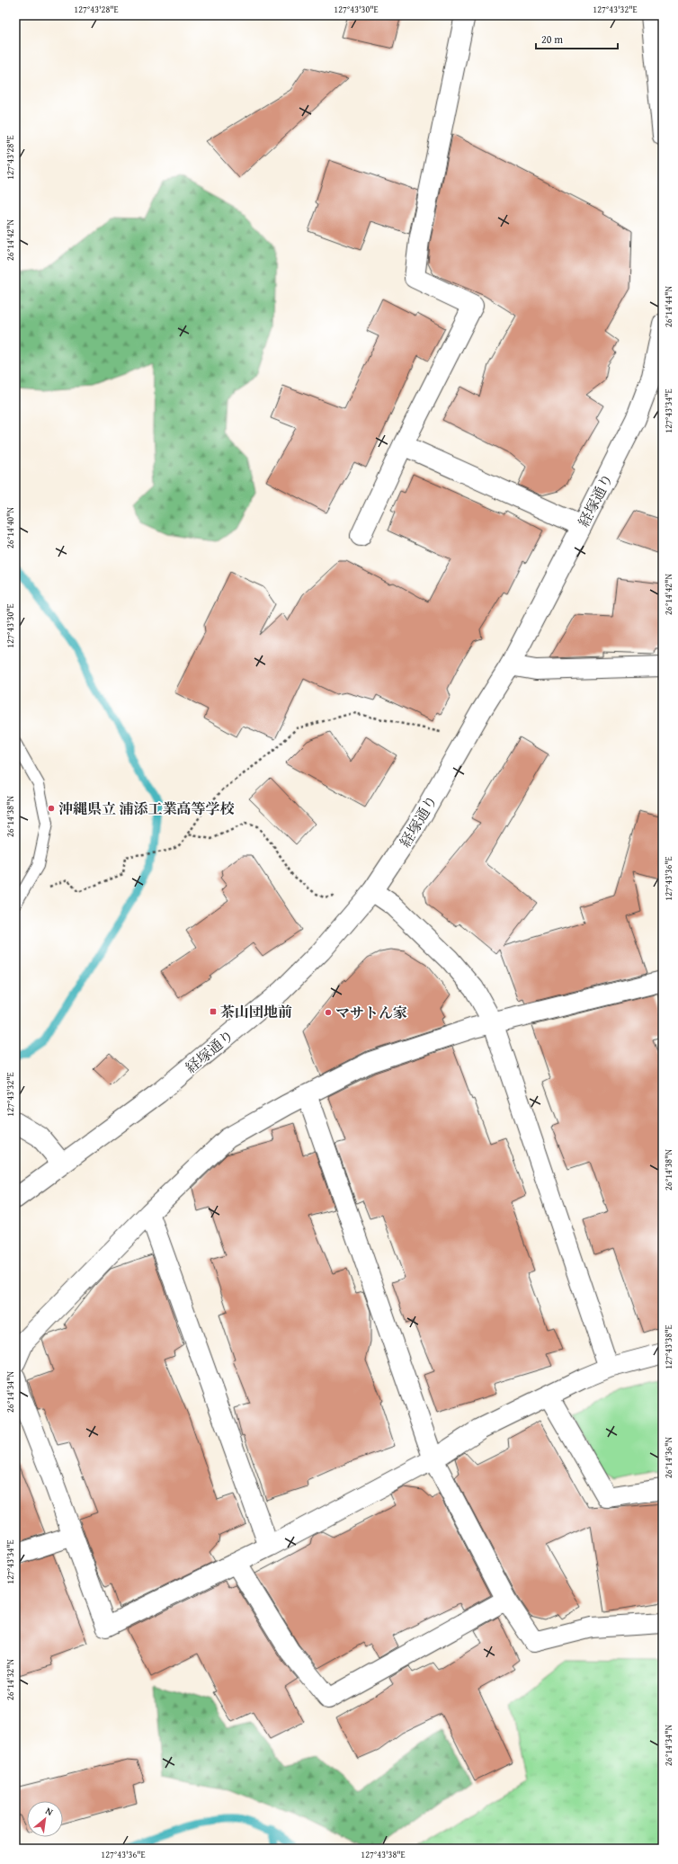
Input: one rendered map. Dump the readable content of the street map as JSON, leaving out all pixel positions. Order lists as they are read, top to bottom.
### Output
{
  "streets": {
    "street": ["経塚通り"]
  },
  "places": {
    "other": ["沖縄県立 浦添工業高等学校", "マサトん家"],
    "transit": ["茶山団地前"]
  },
  "scale_bar": "20 m",
  "north": "top right",
  "coordinates": [
    "127°43'28\"E",
    "127°43'30\"E",
    "127°43'32\"E",
    "26°14'42\"N",
    "26°14'44\"N",
    "127°43'34\"E",
    "26°14'40\"N",
    "26°14'38\"N",
    "127°43'36\"E",
    "127°43'38\"E",
    "26°14'34\"N",
    "26°14'36\"N",
    "26°14'32\"N"
  ]
}
